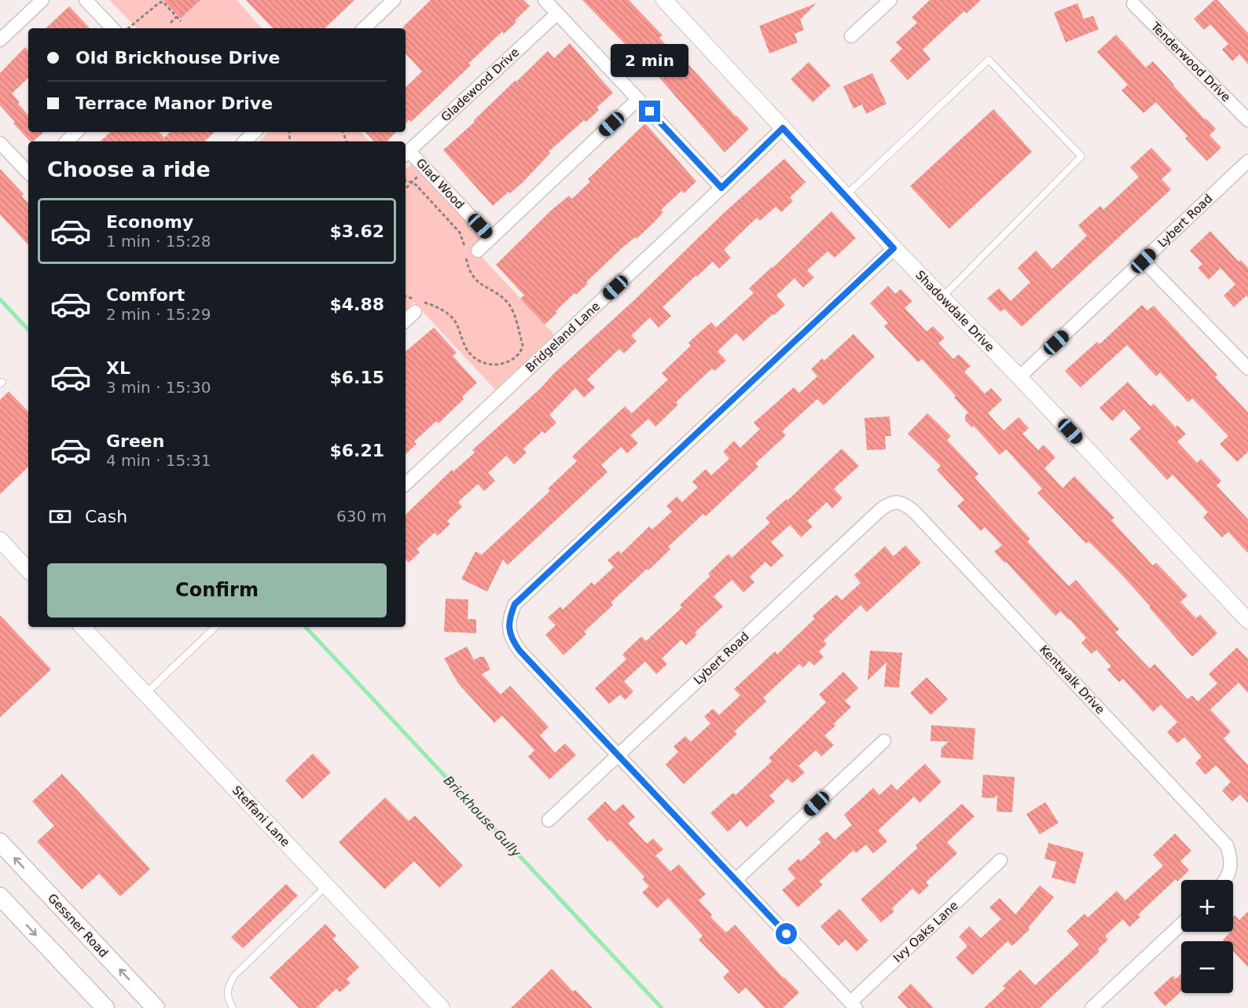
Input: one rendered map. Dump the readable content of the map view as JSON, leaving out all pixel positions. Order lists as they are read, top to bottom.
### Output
{
  "streets": {
    "main road": ["Gessner Road"],
    "street": [
      "Tenderwood Drive",
      "Gladewood Drive",
      "Glad Wood",
      "Lybert Road",
      "Shadowdale Drive",
      "Bridgeland Lane",
      "Kentwalk Drive",
      "Steffani Lane",
      "Ivy Oaks Lane"
    ]
  },
  "crossings": [
    ["Gladewood Drive", "Glad Wood"],
    ["Lybert Road", "Shadowdale Drive"],
    ["Lybert Road", "Kentwalk Drive"],
    ["Shadowdale Drive", "Bridgeland Lane"]
  ],
  "water": ["Brickhouse Gully"],
  "page": {
    "banner": ["Old Brickhouse Drive", "Terrace Manor Drive"],
    "bubble": "2 min",
    "heading": "Choose a ride",
    "list": [
      {
        "name": "Economy",
        "note": "1 min · 15:28",
        "value": "$3.62"
      },
      {
        "name": "Comfort",
        "note": "2 min · 15:29",
        "value": "$4.88"
      },
      {
        "name": "XL",
        "note": "3 min · 15:30",
        "value": "$6.15"
      },
      {
        "name": "Green",
        "note": "4 min · 15:31",
        "value": "$6.21"
      }
    ],
    "pay": ["Cash", "630 m"],
    "buttons": "Confirm",
    "map_buttons": ["+", "−"]
  }
}
